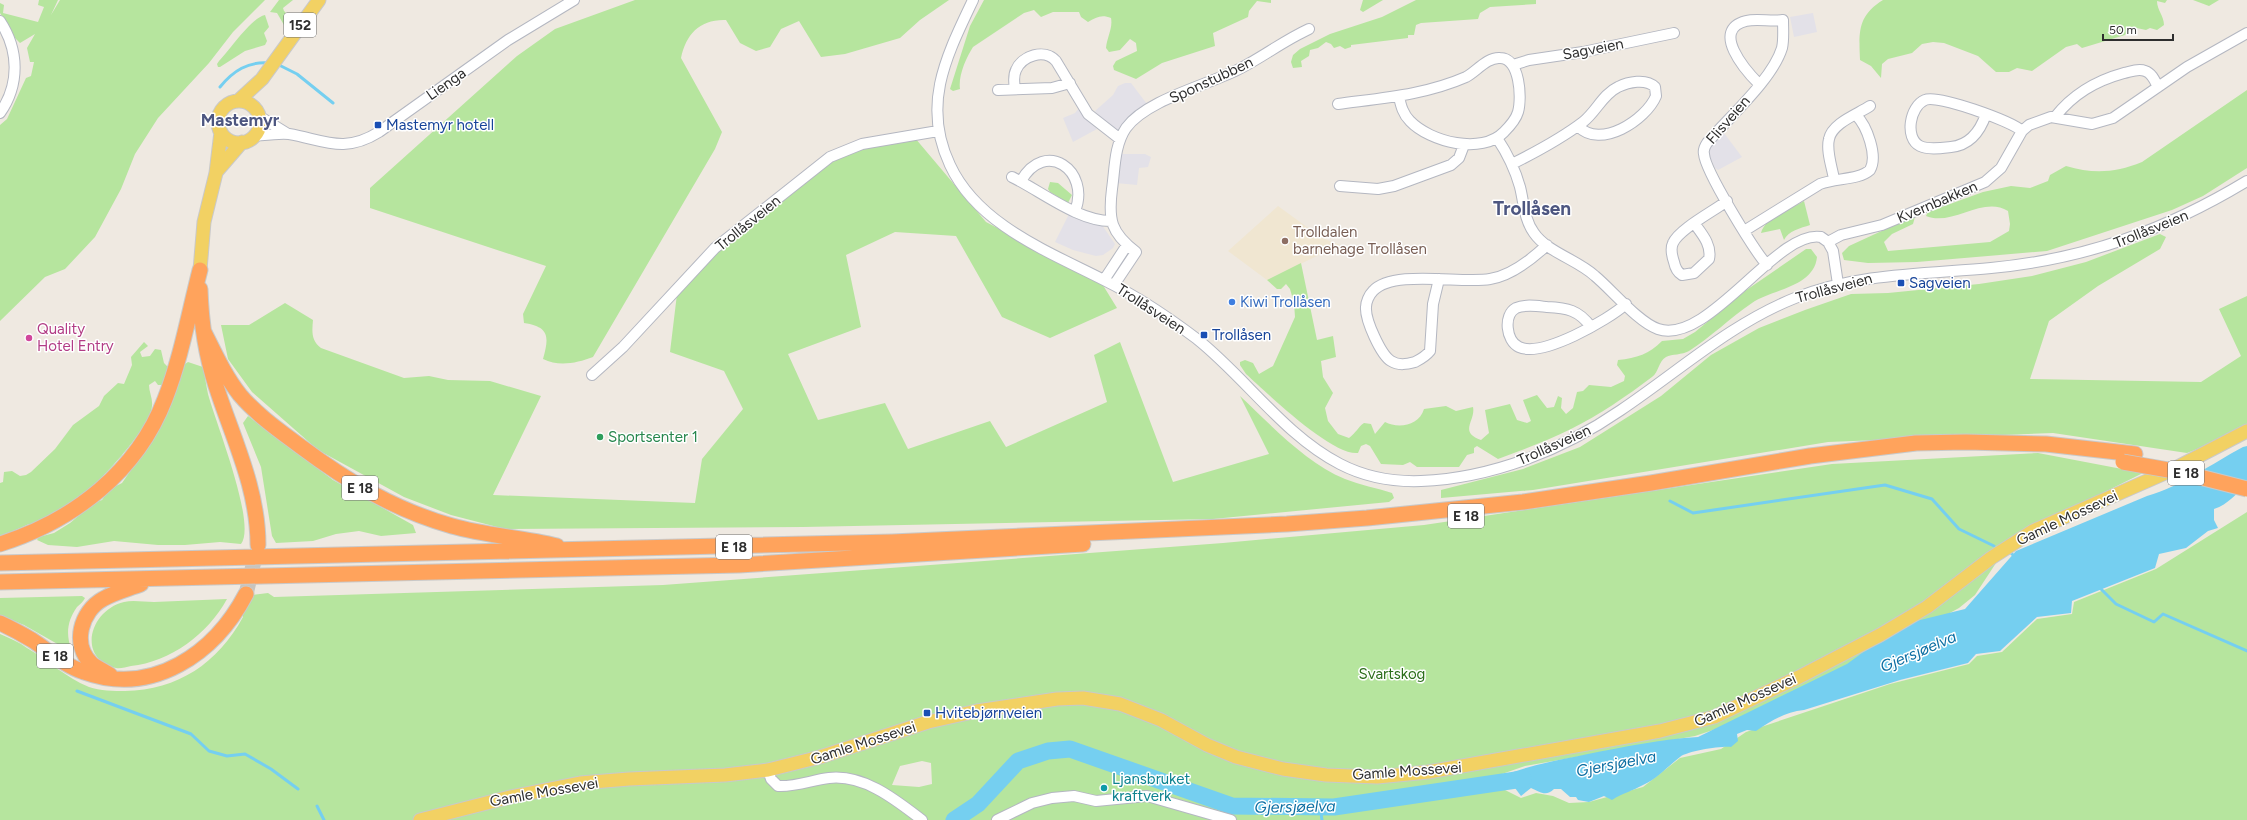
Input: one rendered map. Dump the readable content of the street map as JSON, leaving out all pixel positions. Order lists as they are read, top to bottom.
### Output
{
  "streets": {
    "highway": ["E 18"],
    "main road": ["152", "Gamle Mossevei"],
    "street": [
      "Sagveien",
      "Sponstubben",
      "Lienga",
      "Flisveien",
      "Kvernbakken",
      "Trollåsveien"
    ]
  },
  "crossings": [
    ["152", "Lienga"],
    ["152", "E 18"],
    ["Sponstubben", "Trollåsveien"]
  ],
  "districts": ["Mastemyr", "Trollåsen"],
  "water": ["Gjersjøelva"],
  "parks": ["Svartskog"],
  "places": {
    "transit": [
      "Mastemyr hotell",
      "Sagveien",
      "Trollåsen",
      "Hvitebjørnveien"
    ],
    "other": [
      "Trolldalen barnehage Trollåsen",
      "Kiwi Trollåsen",
      "Quality Hotel Entry",
      "Sportsenter 1",
      "Ljansbruket kraftverk"
    ]
  },
  "scale_bar": "50 m"
}
